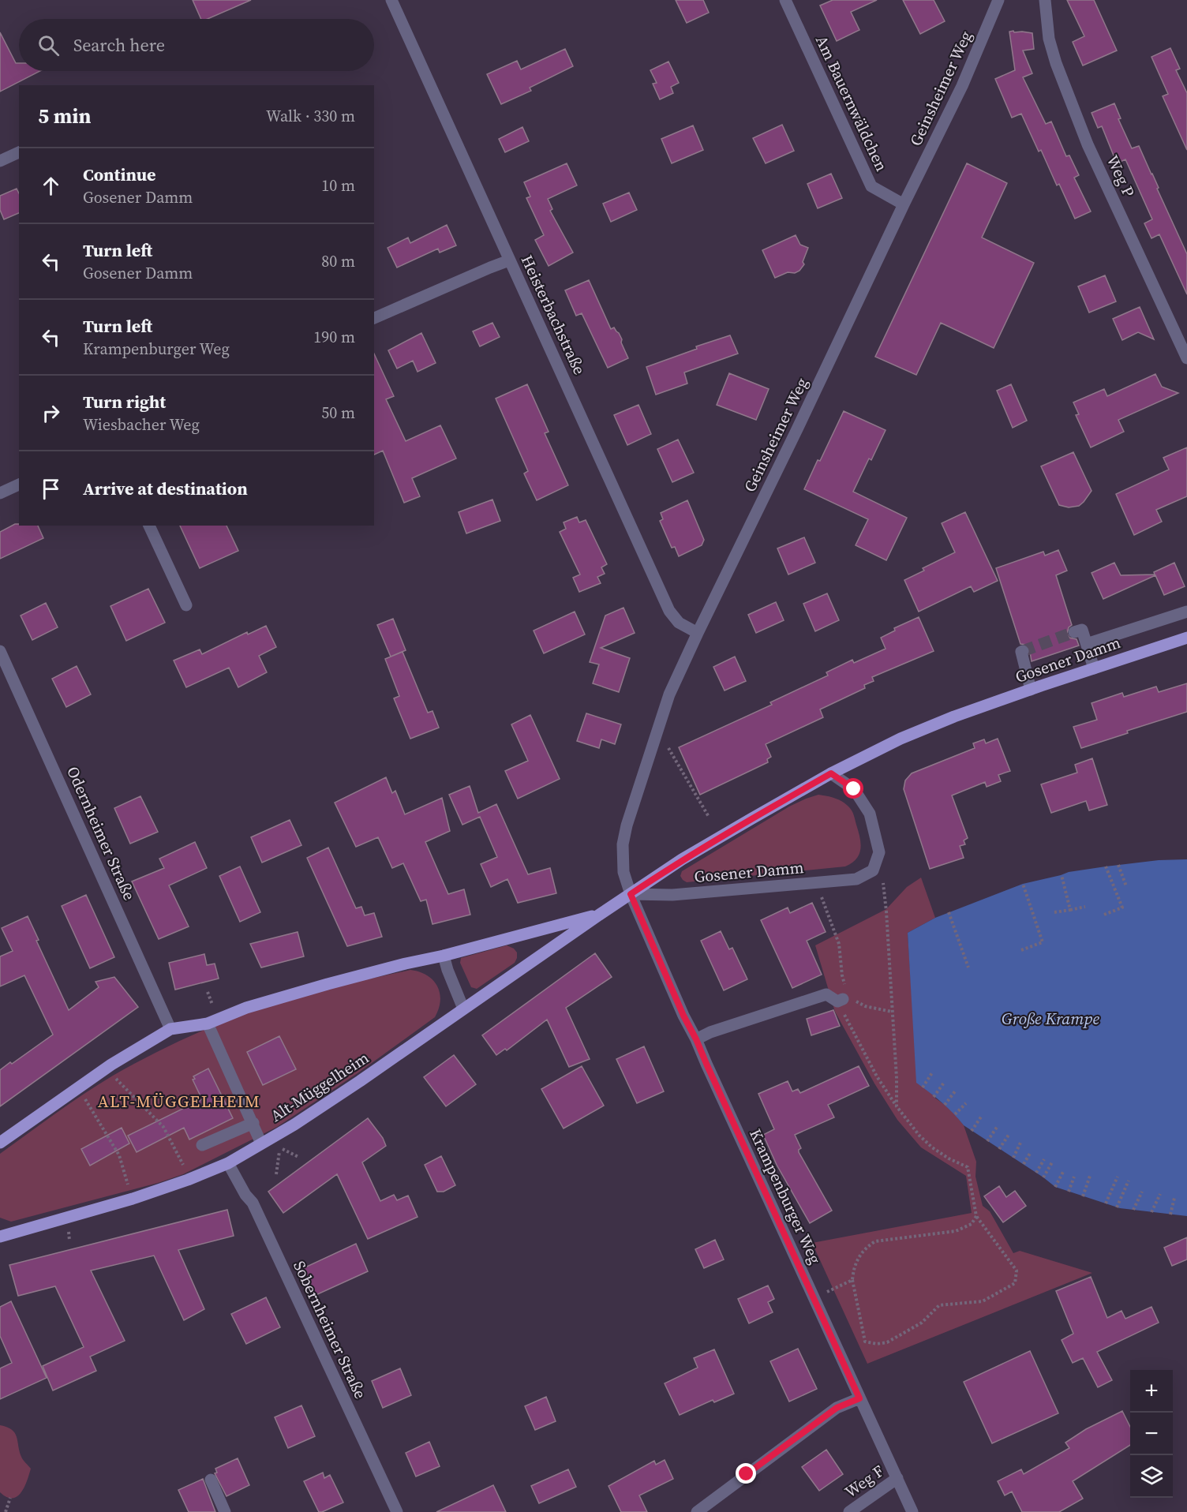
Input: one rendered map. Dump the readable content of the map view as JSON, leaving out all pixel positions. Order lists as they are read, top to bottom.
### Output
{
  "streets": {
    "main road": ["Gosener Damm", "Alt-Müggelheim"],
    "street": [
      "Geinsheimer Weg",
      "Am Bauernwäldchen",
      "Weg P",
      "Heisterbachstraße",
      "Odernheimer Straße",
      "Krampenburger Weg",
      "Sobernheimer Straße",
      "Weg F"
    ]
  },
  "crossings": [
    ["Geinsheimer Weg", "Am Bauernwäldchen"],
    ["Geinsheimer Weg", "Heisterbachstraße"],
    ["Geinsheimer Weg", "Gosener Damm"],
    ["Geinsheimer Weg", "Alt-Müggelheim"],
    ["Geinsheimer Weg", "Krampenburger Weg"],
    ["Gosener Damm", "Alt-Müggelheim"],
    ["Gosener Damm", "Krampenburger Weg"],
    ["Odernheimer Straße", "Alt-Müggelheim"],
    ["Alt-Müggelheim", "Krampenburger Weg"],
    ["Alt-Müggelheim", "Sobernheimer Straße"],
    ["Krampenburger Weg", "Weg F"]
  ],
  "districts": ["ALT-MÜGGELHEIM"],
  "water": ["Große Krampe"],
  "page": {
    "search": "Search here",
    "heading": ["5 min", "Walk · 330 m"],
    "list": [
      ["Continue", "Gosener Damm", "10 m"],
      ["Turn left", "Gosener Damm", "80 m"],
      ["Turn left", "Krampenburger Weg", "190 m"],
      ["Turn right", "Wiesbacher Weg", "50 m"],
      "Arrive at destination"
    ],
    "map_buttons": ["+", "−"]
  }
}
